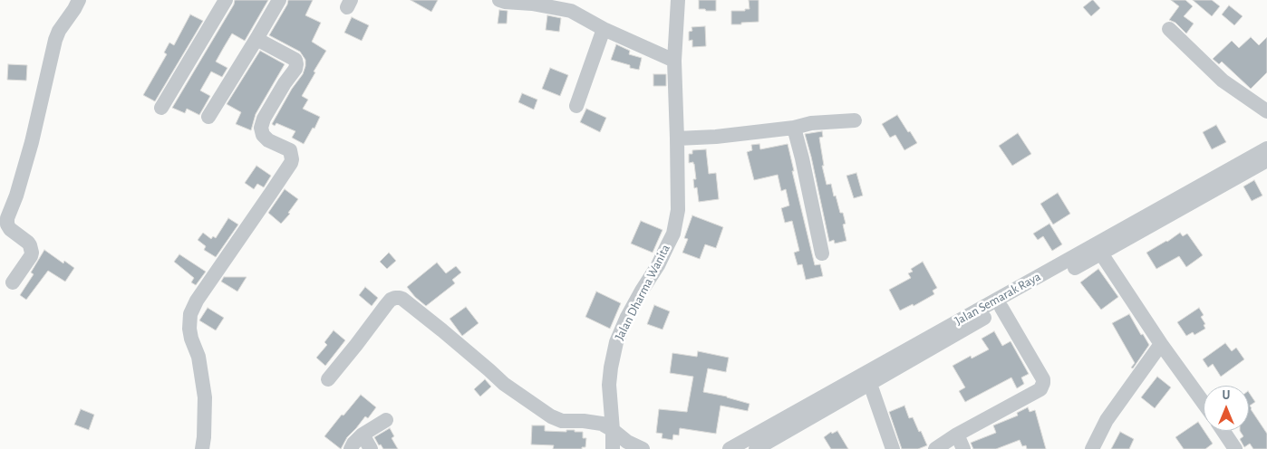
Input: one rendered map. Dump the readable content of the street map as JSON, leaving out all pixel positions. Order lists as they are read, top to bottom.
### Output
{
  "streets": {
    "street": ["Jalan Dharma Wanita", "Jalan Semarak Raya"]
  },
  "north": "top"
}
